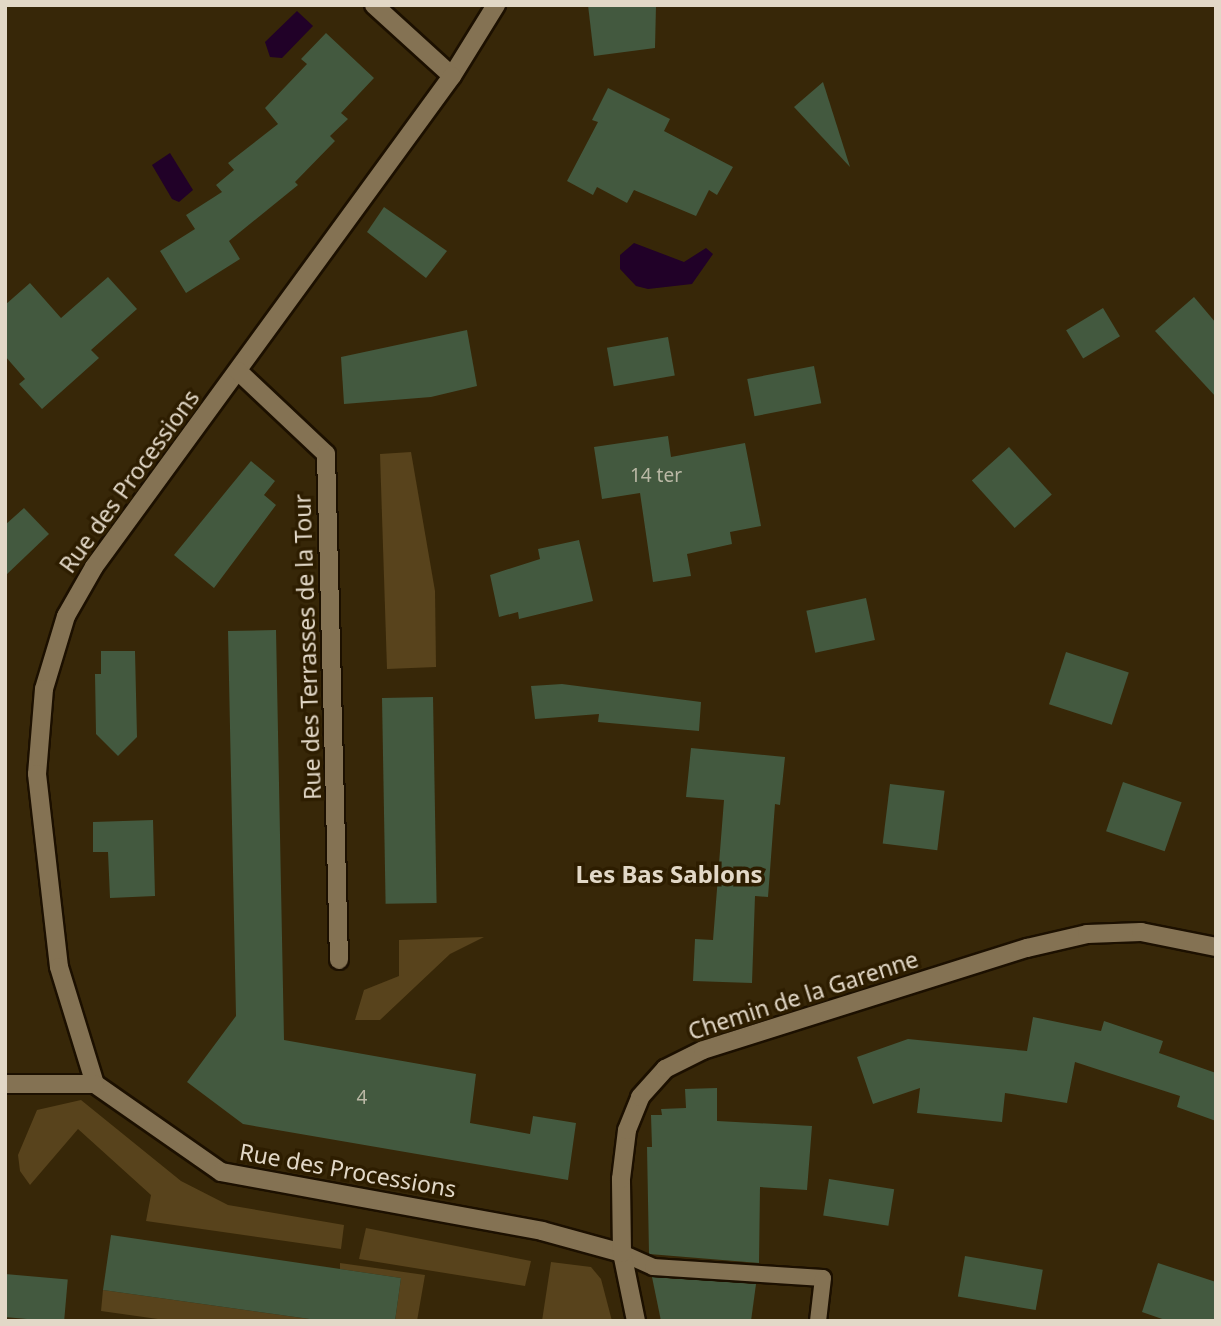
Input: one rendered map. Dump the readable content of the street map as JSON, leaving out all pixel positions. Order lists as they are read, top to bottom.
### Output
{
  "streets": {
    "street": ["Rue des Processions", "Rue des Terrasses de la Tour", "Chemin de la Garenne"]
  },
  "crossings": [
    ["Rue des Processions", "Rue des Terrasses de la Tour"],
    ["Rue des Processions", "Chemin de la Garenne"]
  ],
  "districts": ["Les Bas Sablons"],
  "house_numbers": ["14 ter", "4"]
}
